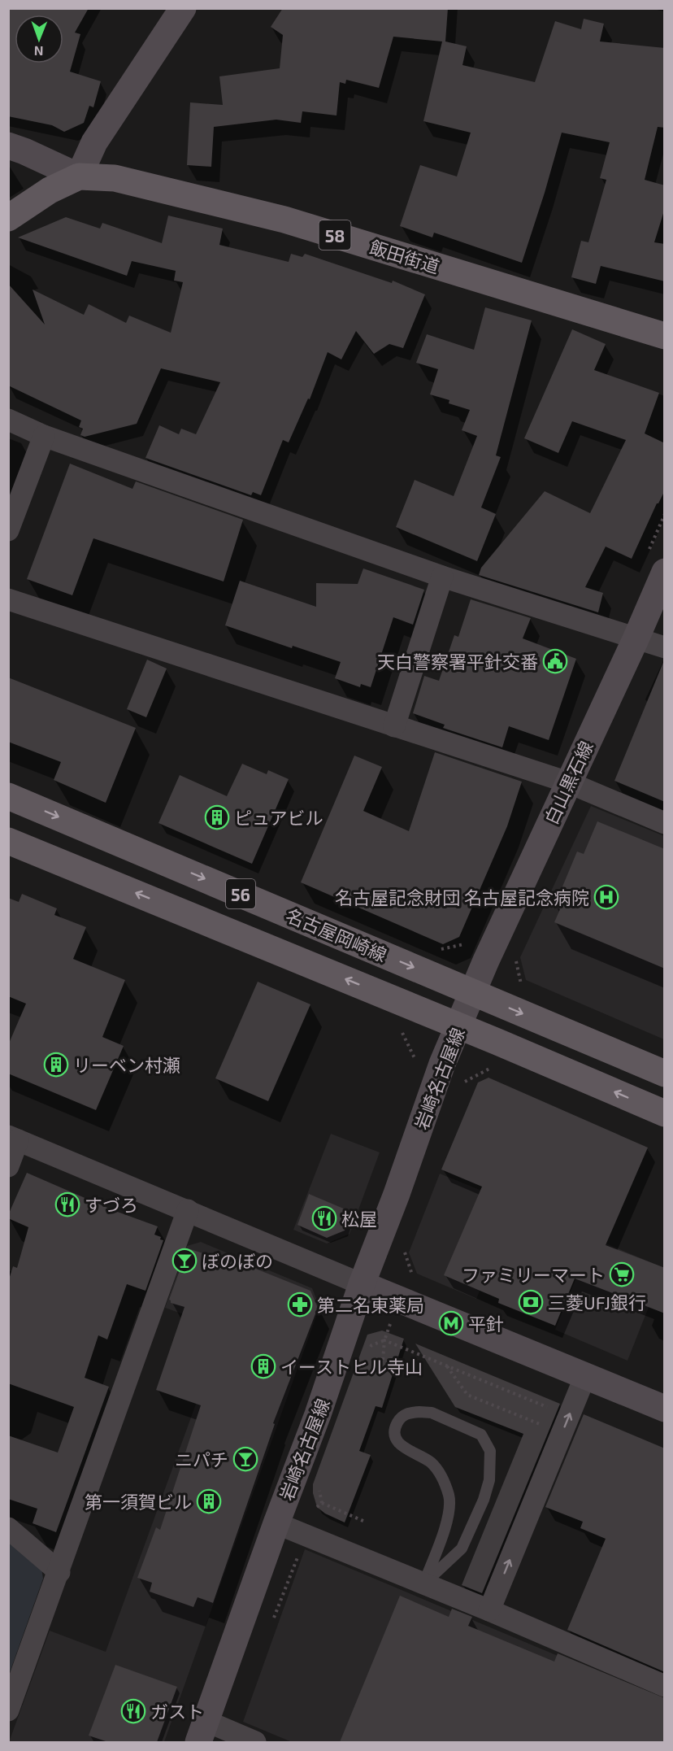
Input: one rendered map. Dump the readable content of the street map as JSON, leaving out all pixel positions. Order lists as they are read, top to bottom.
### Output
{
  "streets": {
    "main road": [
      "58",
      "飯田街道",
      "56",
      "名古屋岡崎線"
    ],
    "street": ["白山黒石線", "岩崎名古屋線"]
  },
  "crossings": [
    ["白山黒石線", "名古屋岡崎線"],
    ["白山黒石線", "岩崎名古屋線"],
    ["名古屋岡崎線", "岩崎名古屋線"]
  ],
  "places": {
    "public building": ["天白警察署平針交番"],
    "building": [
      "ピュアビル",
      "リーベン村瀬",
      "イーストヒル寺山",
      "第一須賀ビル"
    ],
    "hospital": ["名古屋記念財団 名古屋記念病院"],
    "restaurant": ["すづろ", "松屋", "ガスト"],
    "bar": ["ぼのぼの", "ニパチ"],
    "supermarket": ["ファミリーマート"],
    "bank": ["三菱UFJ銀行"],
    "pharmacy": ["第二名東薬局"],
    "metro station": ["平針"]
  },
  "north": "bottom"
}
